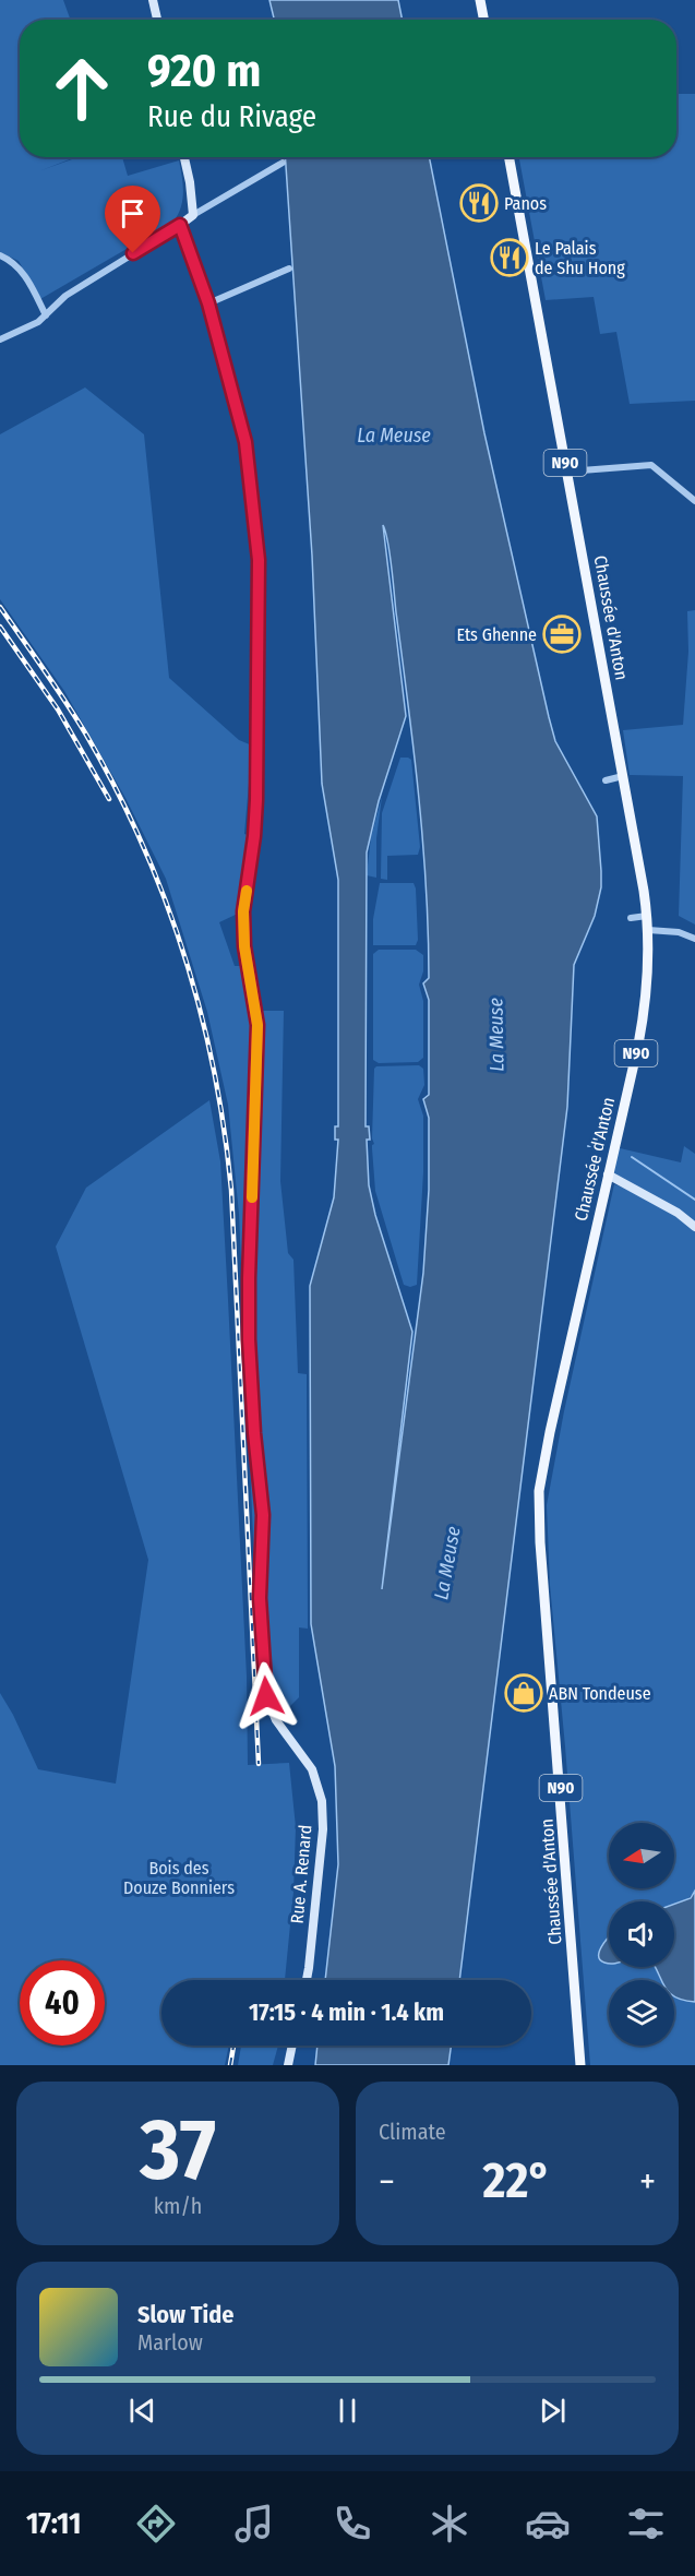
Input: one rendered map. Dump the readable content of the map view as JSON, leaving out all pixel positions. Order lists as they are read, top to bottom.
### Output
{
  "streets": {
    "main road": ["N90", "Chaussée d'Anton"],
    "street": ["Rue A. Renard"]
  },
  "water": ["La Meuse"],
  "parks": ["Bois des Douze Bonniers"],
  "places": {
    "restaurant": ["Panos", "Le Palais de Shu Hong"],
    "office": ["Ets Ghenne"],
    "shop": ["ABN Tondeuse"]
  },
  "north": "left",
  "page": {
    "turn": ["920 m", "Rue du Rivage"],
    "limit": "40",
    "trip": "17:15 · 4 min · 1.4 km",
    "tile": [
      ["37", "km/h"],
      "Climate"
    ],
    "heat": ["−", "22°", "+"],
    "song": ["Slow Tide", "Marlow"],
    "tabs": "17:11"
  }
}
